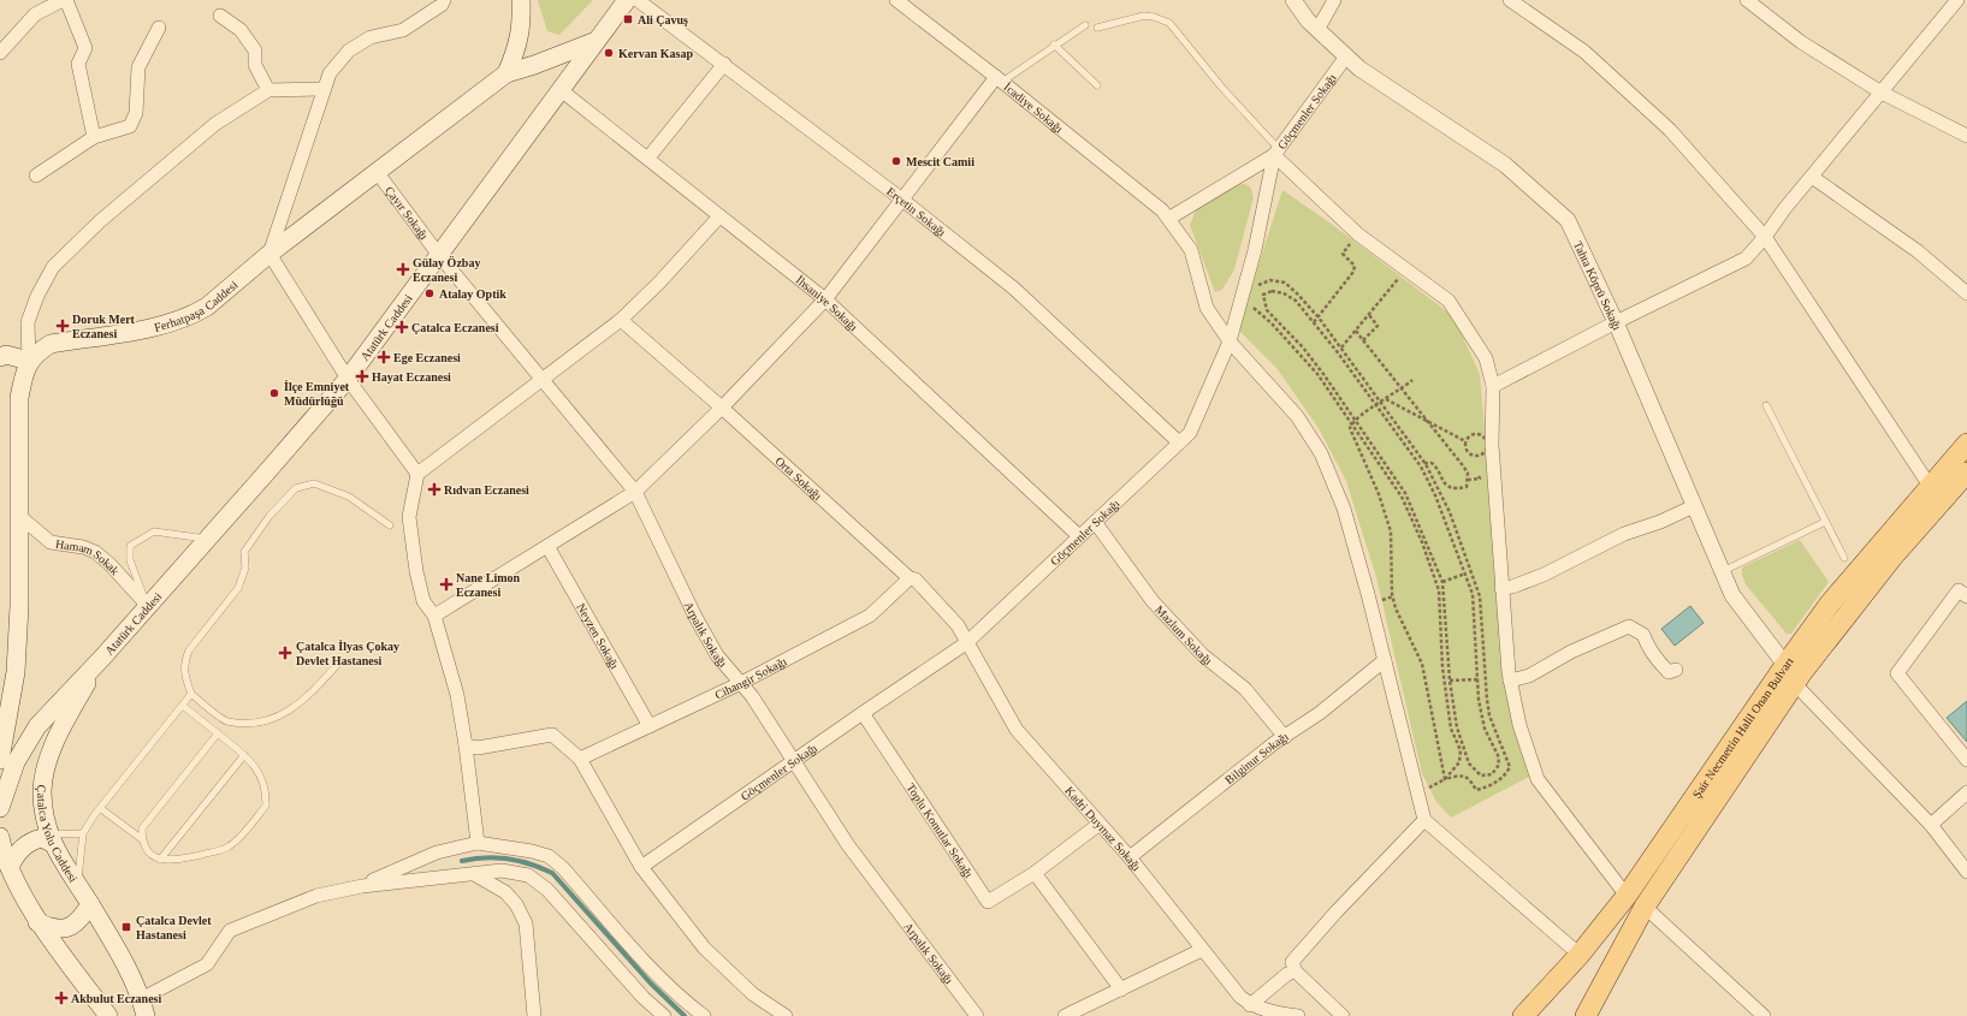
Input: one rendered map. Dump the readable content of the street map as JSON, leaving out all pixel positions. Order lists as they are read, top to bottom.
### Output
{
  "streets": {
    "main road": [
      "Ferhatpaşa Caddesi",
      "Atatürk Caddesi",
      "Şair Necmettin Halil Onan Bulvarı",
      "Çatalca Yolu Caddesi"
    ],
    "street": [
      "İcadiye Sokağı",
      "Göçmenler Sokağı",
      "Erçetin Sokağı",
      "Çayır Sokağı",
      "Tahta Köprü Sokağı",
      "İhsaniye Sokağı",
      "Orta Sokağı",
      "Hamam Sokak",
      "Arpalık Sokağı",
      "Mazlum Sokağı",
      "Neyzen Sokağı",
      "Cihangir Sokağı",
      "Bilginur Sokağı",
      "Kadri Duymaz Sokağı",
      "Toplu Konutlar Sokağı"
    ]
  },
  "crossings": [
    ["İcadiye Sokağı", "Göçmenler Sokağı"],
    ["İcadiye Sokağı", "Bilginur Sokağı"],
    ["Göçmenler Sokağı", "Erçetin Sokağı"],
    ["Göçmenler Sokağı", "Tahta Köprü Sokağı"],
    ["Göçmenler Sokağı", "İhsaniye Sokağı"],
    ["Göçmenler Sokağı", "Orta Sokağı"],
    ["Göçmenler Sokağı", "Arpalık Sokağı"],
    ["Göçmenler Sokağı", "Mazlum Sokağı"],
    ["Göçmenler Sokağı", "Kadri Duymaz Sokağı"],
    ["Göçmenler Sokağı", "Toplu Konutlar Sokağı"],
    ["Çayır Sokağı", "Ferhatpaşa Caddesi"],
    ["Çayır Sokağı", "Atatürk Caddesi"],
    ["Çayır Sokağı", "Arpalık Sokağı"],
    ["Tahta Köprü Sokağı", "Şair Necmettin Halil Onan Bulvarı"],
    ["İhsaniye Sokağı", "Atatürk Caddesi"],
    ["Atatürk Caddesi", "Hamam Sokak"],
    ["Atatürk Caddesi", "Arpalık Sokağı"],
    ["Atatürk Caddesi", "Çatalca Yolu Caddesi"],
    ["Orta Sokağı", "Cihangir Sokağı"],
    ["Orta Sokağı", "Kadri Duymaz Sokağı"],
    ["Arpalık Sokağı", "Cihangir Sokağı"],
    ["Mazlum Sokağı", "Bilginur Sokağı"],
    ["Neyzen Sokağı", "Cihangir Sokağı"],
    ["Bilginur Sokağı", "Kadri Duymaz Sokağı"],
    ["Kadri Duymaz Sokağı", "Toplu Konutlar Sokağı"]
  ],
  "places": {
    "transit": ["Ali Çavuş", "Çatalca Devlet Hastanesi"],
    "other": [
      "Kervan Kasap",
      "Mescit Camii",
      "Atalay Optik",
      "İlçe Emniyet Müdürlüğü"
    ],
    "health": [
      "Gülay Özbay Eczanesi",
      "Doruk Mert Eczanesi",
      "Çatalca Eczanesi",
      "Ege Eczanesi",
      "Hayat Eczanesi",
      "Rıdvan Eczanesi",
      "Nane Limon Eczanesi",
      "Çatalca İlyas Çokay Devlet Hastanesi",
      "Akbulut Eczanesi"
    ]
  }
}
